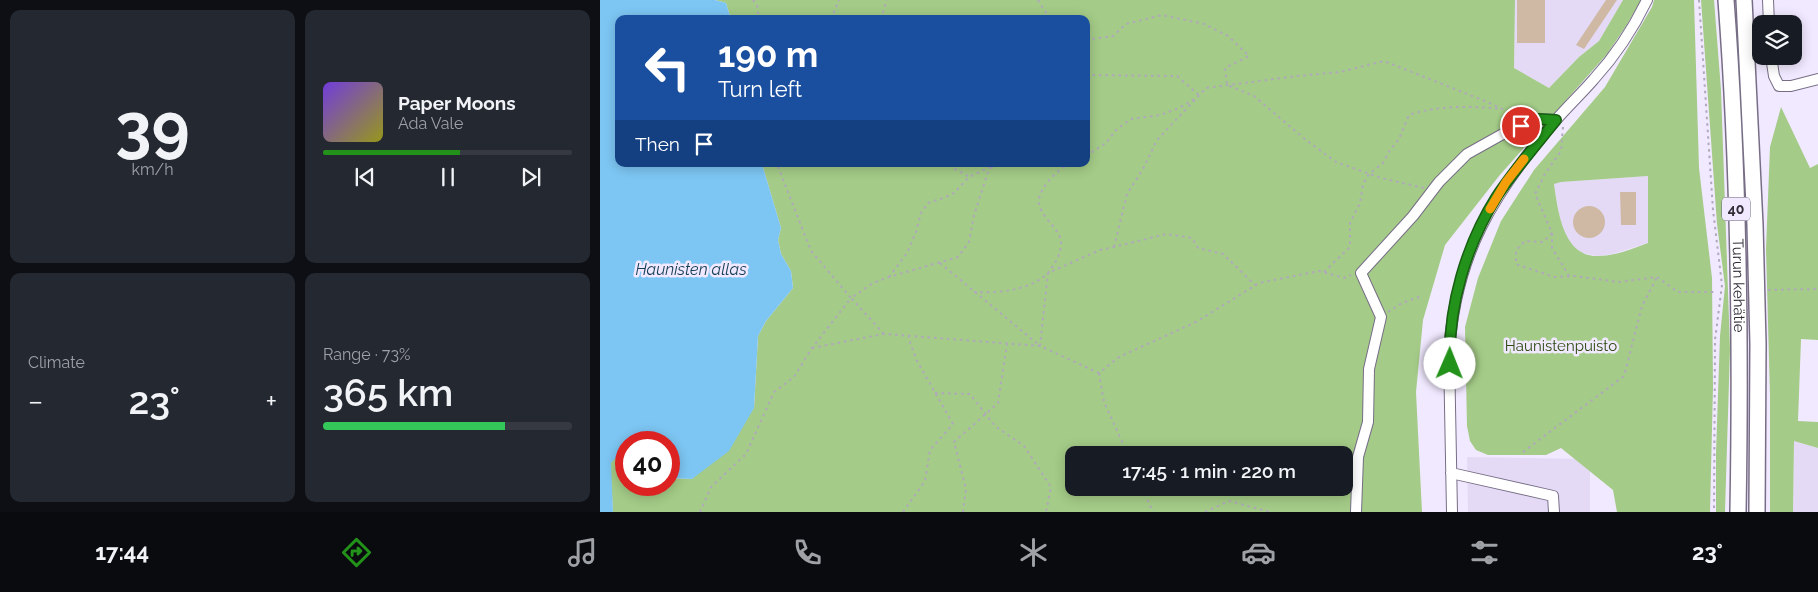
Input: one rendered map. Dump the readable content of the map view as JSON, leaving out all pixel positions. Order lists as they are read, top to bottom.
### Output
{
  "streets": {
    "highway": ["40", "Turun kehätie"]
  },
  "water": ["Haunisten allas"],
  "parks": ["Haunistenpuisto"],
  "page": {
    "tile": [
      ["39", "km/h"],
      "Climate",
      ["Range · 73%", "365 km"]
    ],
    "turn": ["190 m", "Turn left"],
    "song": ["Paper Moons", "Ada Vale"],
    "then": "Then",
    "heat": ["−", "23°", "+"],
    "limit": "40",
    "trip": "17:45 · 1 min · 220 m",
    "tabs": ["17:44", "23°"]
  }
}
